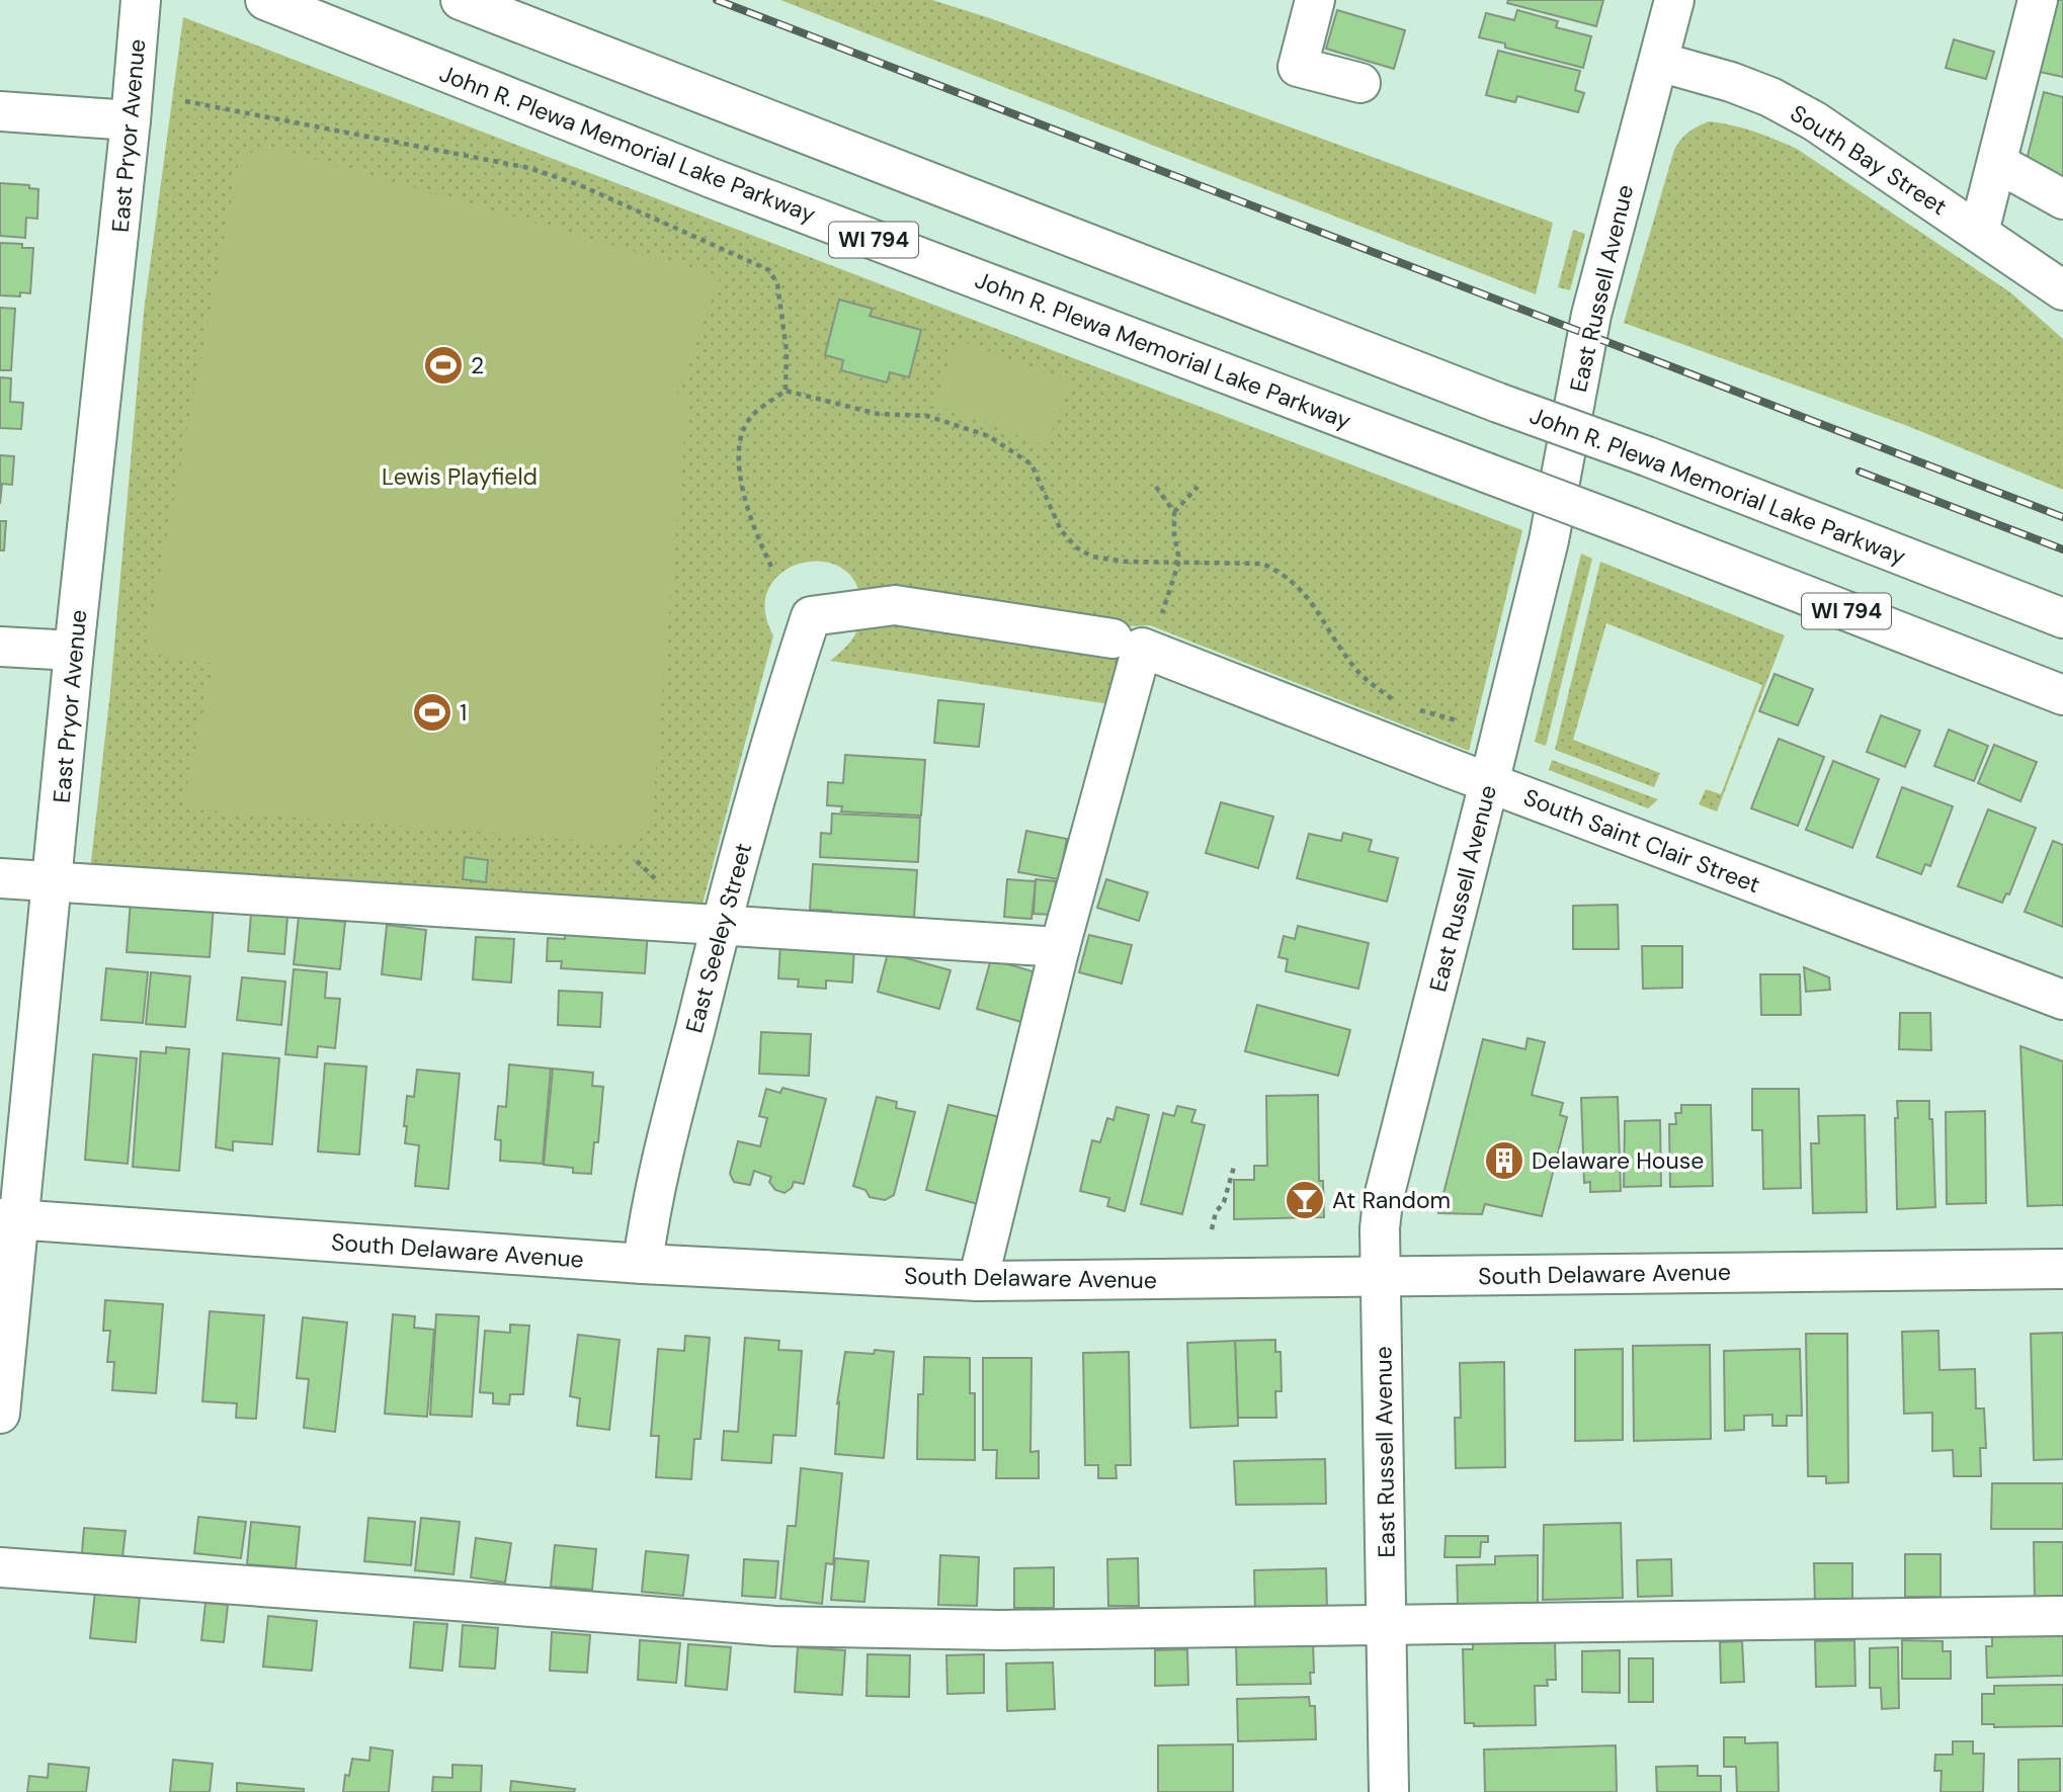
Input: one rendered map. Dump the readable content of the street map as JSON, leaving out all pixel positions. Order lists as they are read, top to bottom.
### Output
{
  "streets": {
    "main road": [
      "East Pryor Avenue",
      "John R. Plewa Memorial Lake Parkway",
      "South Bay Street",
      "WI 794",
      "East Russell Avenue",
      "South Saint Clair Street",
      "East Seeley Street",
      "South Delaware Avenue"
    ]
  },
  "crossings": [
    ["East Pryor Avenue", "South Delaware Avenue"],
    ["South Bay Street", "East Russell Avenue"],
    ["East Russell Avenue", "South Saint Clair Street"],
    ["East Russell Avenue", "South Delaware Avenue"],
    ["South Saint Clair Street", "East Seeley Street"],
    ["East Seeley Street", "South Delaware Avenue"]
  ],
  "parks": ["Lewis Playfield"],
  "places": {
    "sports": ["2", "1"],
    "building": ["Delaware House"],
    "bar": ["At Random"]
  }
}
